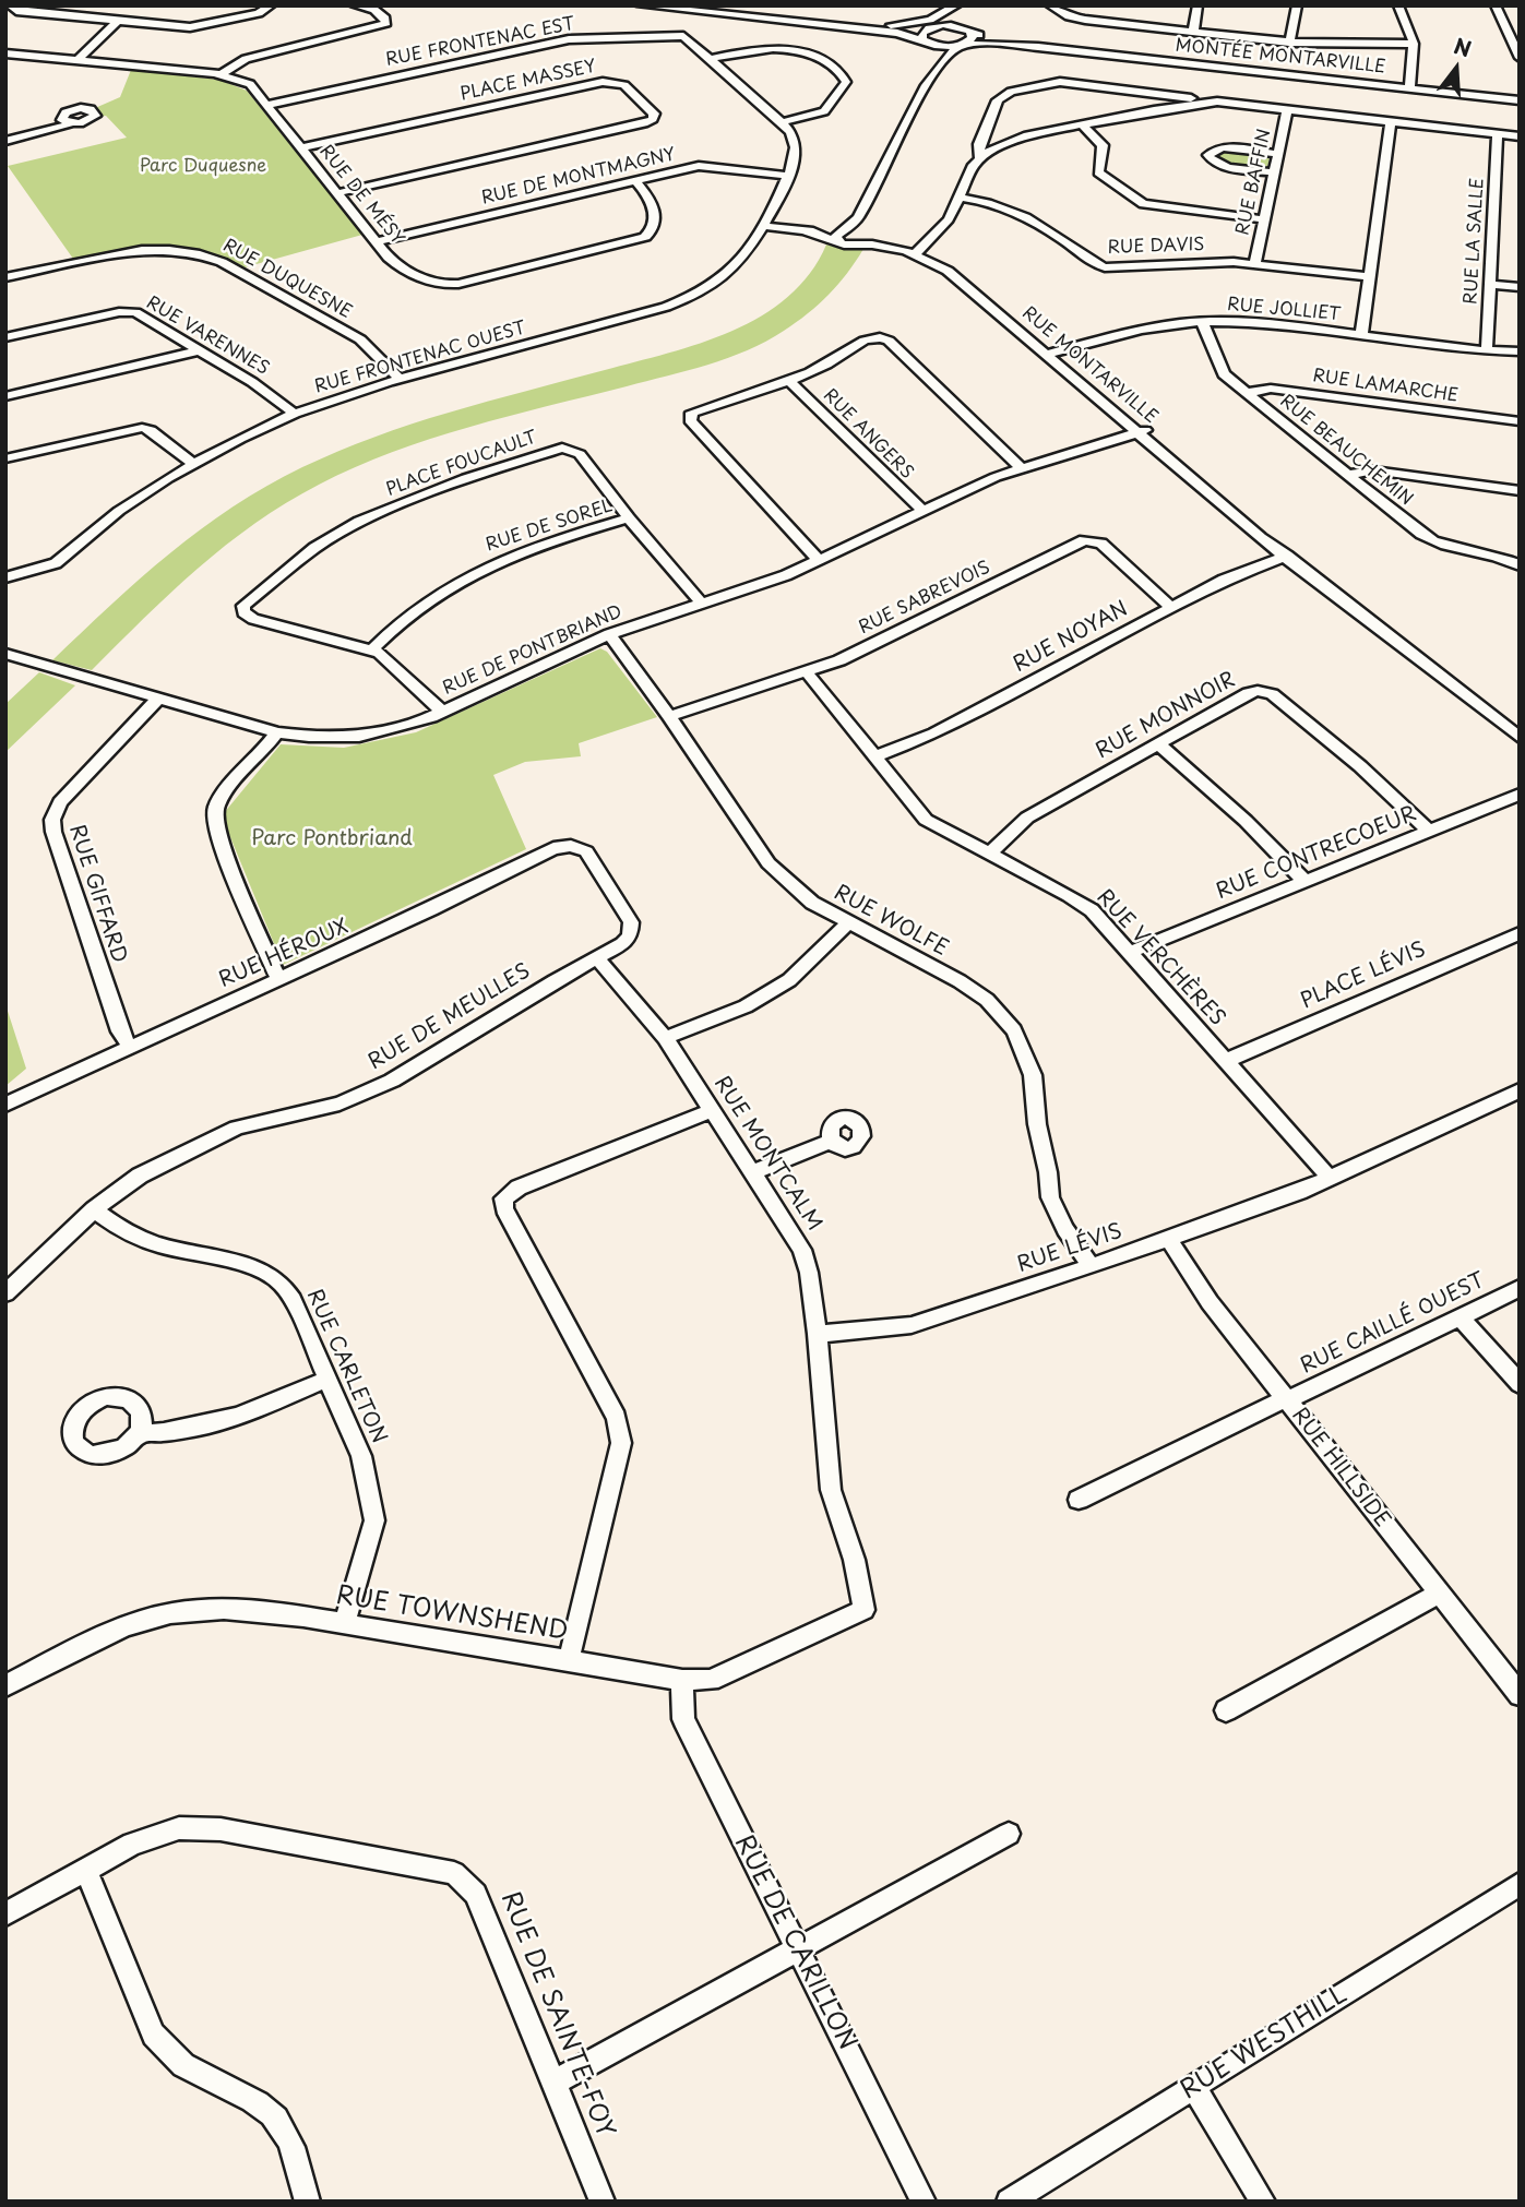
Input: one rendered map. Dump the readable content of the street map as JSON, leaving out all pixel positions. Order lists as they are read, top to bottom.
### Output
{
  "streets": {
    "street": [
      "RUE FRONTENAC EST",
      "MONTÉE MONTARVILLE",
      "PLACE MASSEY",
      "RUE DE MONTMAGNY",
      "RUE BAFFIN",
      "RUE DE MÉSY",
      "RUE LA SALLE",
      "RUE DAVIS",
      "RUE DUQUESNE",
      "RUE JOLLIET",
      "RUE VARENNES",
      "RUE FRONTENAC OUEST",
      "RUE MONTARVILLE",
      "RUE LAMARCHE",
      "RUE ANGERS",
      "RUE BEAUCHEMIN",
      "PLACE FOUCAULT",
      "RUE DE SOREL",
      "RUE SABREVOIS",
      "RUE NOYAN",
      "RUE DE PONTBRIAND",
      "RUE MONNOIR",
      "RUE CONTRECOEUR",
      "RUE GIFFARD",
      "RUE WOLFE",
      "RUE HÉROUX",
      "RUE VERCHÈRES",
      "PLACE LÉVIS",
      "RUE DE MEULLES",
      "RUE MONTCALM",
      "RUE LÉVIS",
      "RUE CAILLÉ OUEST",
      "RUE CARLETON",
      "RUE HILLSIDE",
      "RUE TOWNSHEND",
      "RUE DE CARILLON",
      "RUE DE SAINTE-FOY",
      "RUE WESTHILL"
    ]
  },
  "crossings": [
    ["RUE FRONTENAC EST", "RUE DE MONTMAGNY"],
    ["RUE FRONTENAC EST", "RUE DE MÉSY"],
    ["RUE FRONTENAC EST", "RUE FRONTENAC OUEST"],
    ["RUE FRONTENAC EST", "RUE MONTARVILLE"],
    ["PLACE MASSEY", "RUE DE MÉSY"],
    ["RUE DE MONTMAGNY", "RUE DE MÉSY"],
    ["RUE BAFFIN", "RUE DAVIS"],
    ["RUE LA SALLE", "RUE JOLLIET"],
    ["RUE DUQUESNE", "RUE FRONTENAC OUEST"],
    ["RUE JOLLIET", "RUE MONTARVILLE"],
    ["RUE JOLLIET", "RUE BEAUCHEMIN"],
    ["RUE VARENNES", "RUE FRONTENAC OUEST"],
    ["RUE FRONTENAC OUEST", "RUE MONTARVILLE"],
    ["RUE MONTARVILLE", "RUE NOYAN"],
    ["RUE MONTARVILLE", "RUE DE PONTBRIAND"],
    ["RUE LAMARCHE", "RUE BEAUCHEMIN"],
    ["RUE ANGERS", "RUE DE PONTBRIAND"],
    ["PLACE FOUCAULT", "RUE DE SOREL"],
    ["PLACE FOUCAULT", "RUE DE PONTBRIAND"],
    ["RUE SABREVOIS", "RUE NOYAN"],
    ["RUE SABREVOIS", "RUE WOLFE"],
    ["RUE SABREVOIS", "RUE VERCHÈRES"],
    ["RUE NOYAN", "RUE VERCHÈRES"],
    ["RUE DE PONTBRIAND", "RUE GIFFARD"],
    ["RUE DE PONTBRIAND", "RUE WOLFE"],
    ["RUE MONNOIR", "RUE CONTRECOEUR"],
    ["RUE MONNOIR", "RUE VERCHÈRES"],
    ["RUE CONTRECOEUR", "RUE VERCHÈRES"],
    ["RUE GIFFARD", "RUE HÉROUX"],
    ["RUE WOLFE", "RUE LÉVIS"],
    ["RUE HÉROUX", "RUE DE MEULLES"],
    ["RUE VERCHÈRES", "PLACE LÉVIS"],
    ["RUE VERCHÈRES", "RUE LÉVIS"],
    ["RUE DE MEULLES", "RUE MONTCALM"],
    ["RUE DE MEULLES", "RUE CARLETON"],
    ["RUE MONTCALM", "RUE LÉVIS"],
    ["RUE MONTCALM", "RUE TOWNSHEND"],
    ["RUE LÉVIS", "RUE HILLSIDE"],
    ["RUE CAILLÉ OUEST", "RUE HILLSIDE"],
    ["RUE CARLETON", "RUE TOWNSHEND"],
    ["RUE TOWNSHEND", "RUE DE CARILLON"]
  ],
  "parks": ["Parc Duquesne", "Parc Pontbriand"],
  "north": "top"
}
